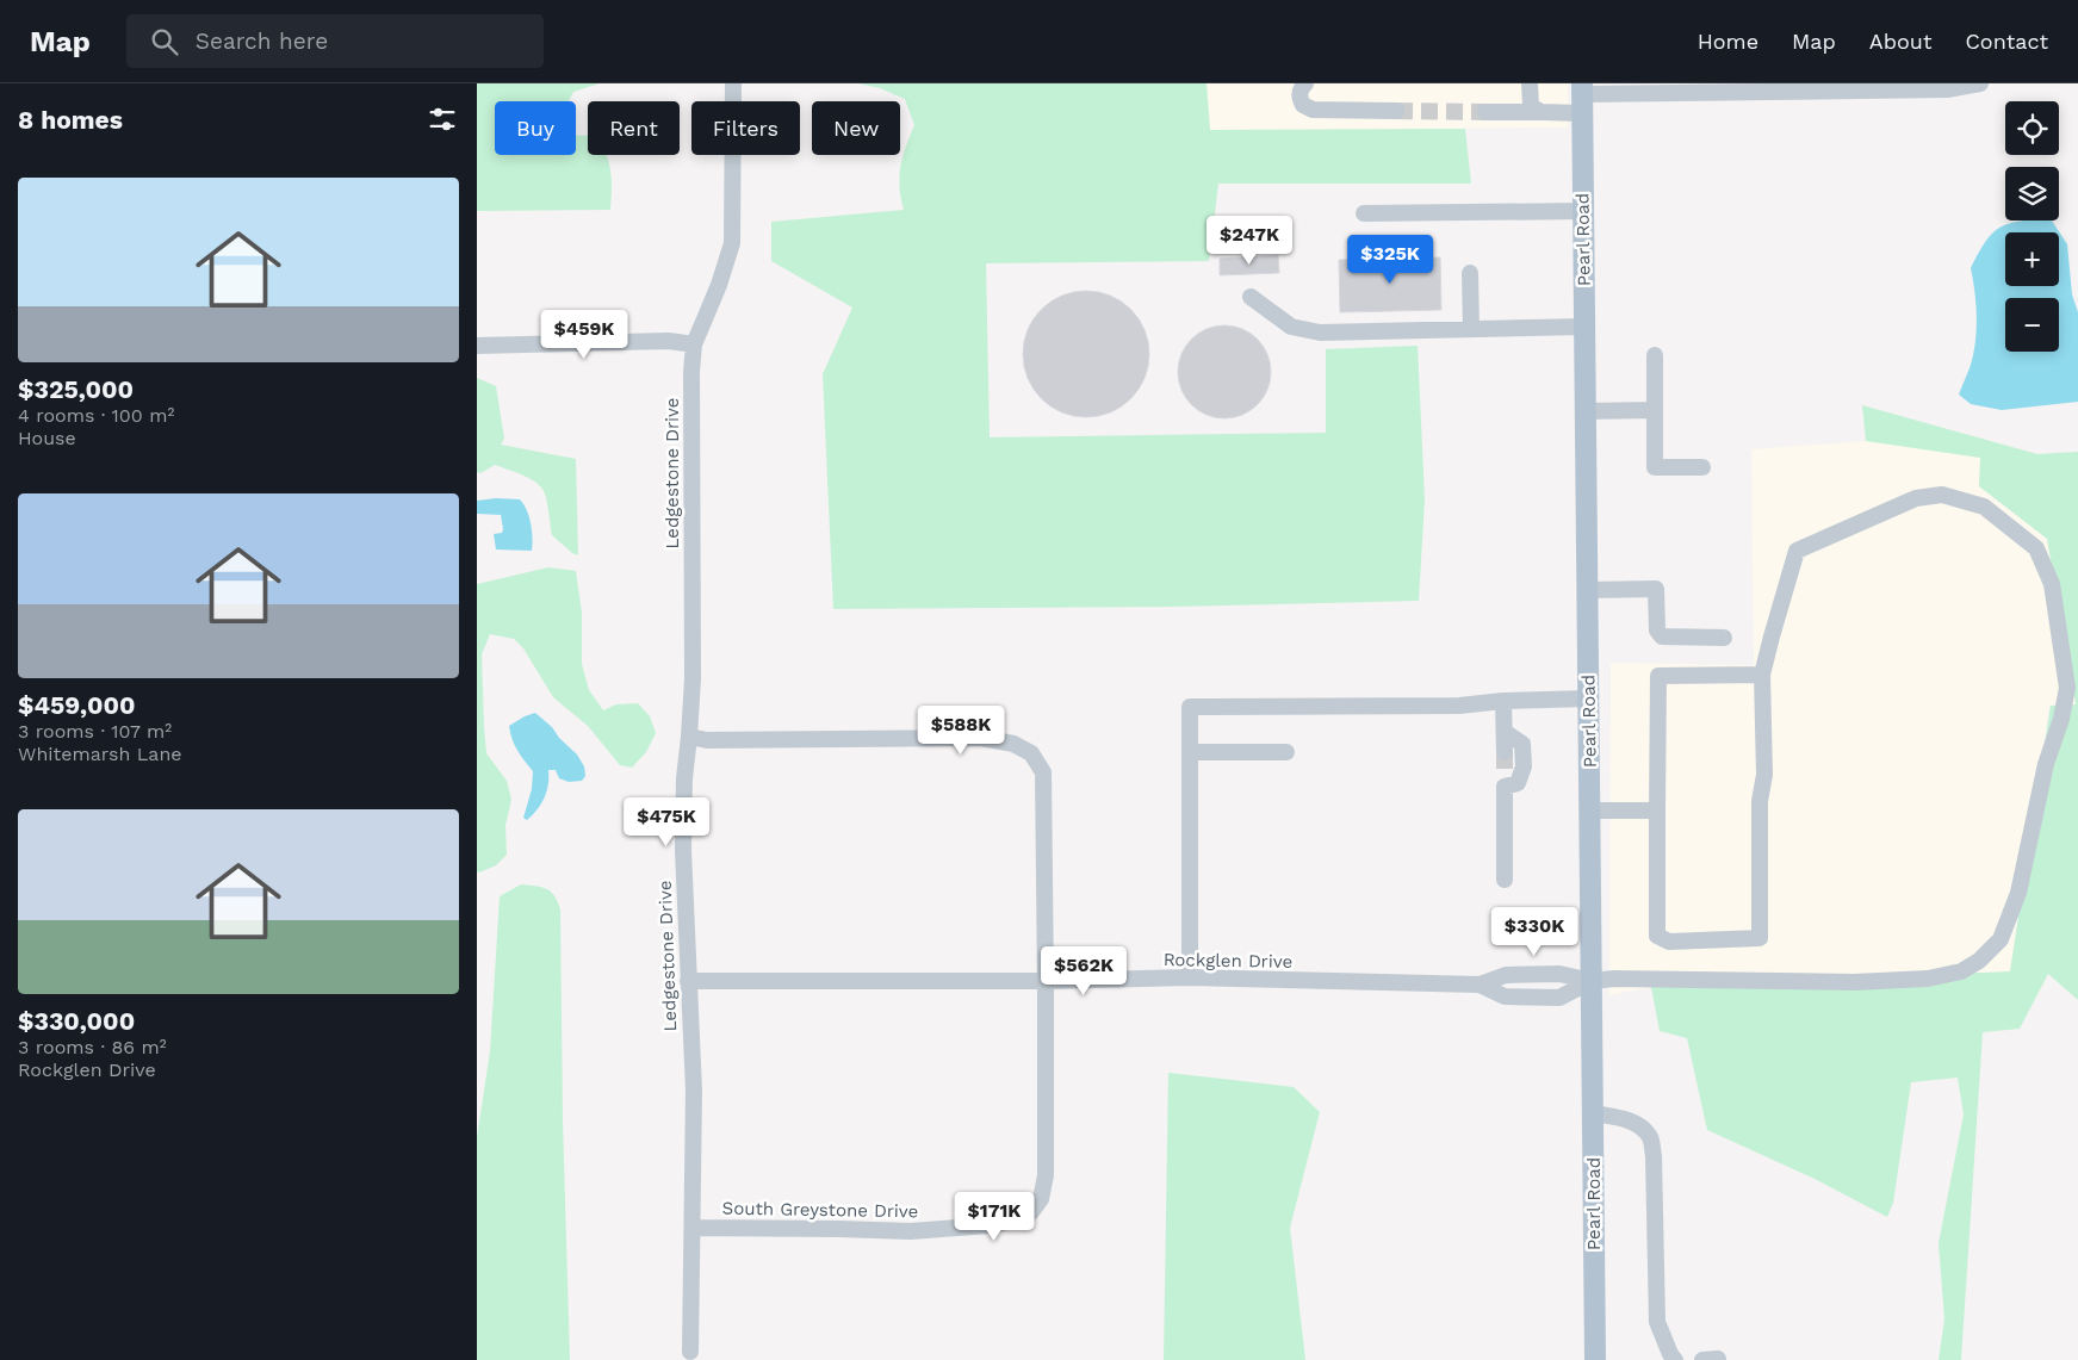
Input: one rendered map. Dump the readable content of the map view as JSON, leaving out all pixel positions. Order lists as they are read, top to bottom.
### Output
{
  "streets": {
    "main road": ["Pearl Road"],
    "street": ["Ledgestone Drive", "Rockglen Drive", "South Greystone Drive"]
  },
  "crossings": [
    ["Pearl Road", "Rockglen Drive"],
    ["Ledgestone Drive", "Rockglen Drive"],
    ["Ledgestone Drive", "South Greystone Drive"],
    ["Rockglen Drive", "South Greystone Drive"]
  ],
  "page": {
    "header": "Map",
    "search": "Search here",
    "nav": [
      "Home",
      "Map",
      "About",
      "Contact"
    ],
    "heading": "8 homes",
    "map_buttons": ["+", "−"],
    "chip": [
      "Buy",
      "Rent",
      "Filters",
      "New"
    ],
    "list": [
      {
        "name": "$325,000",
        "note": "4 rooms · 100 m² · House"
      },
      {
        "name": "$459,000",
        "note": "3 rooms · 107 m² · Whitemarsh Lane"
      },
      {
        "name": "$330,000",
        "note": "3 rooms · 86 m² · Rockglen Drive"
      }
    ],
    "price": [
      "$247K",
      "$325K",
      "$459K",
      "$588K",
      "$475K",
      "$330K",
      "$562K",
      "$171K"
    ]
  }
}
